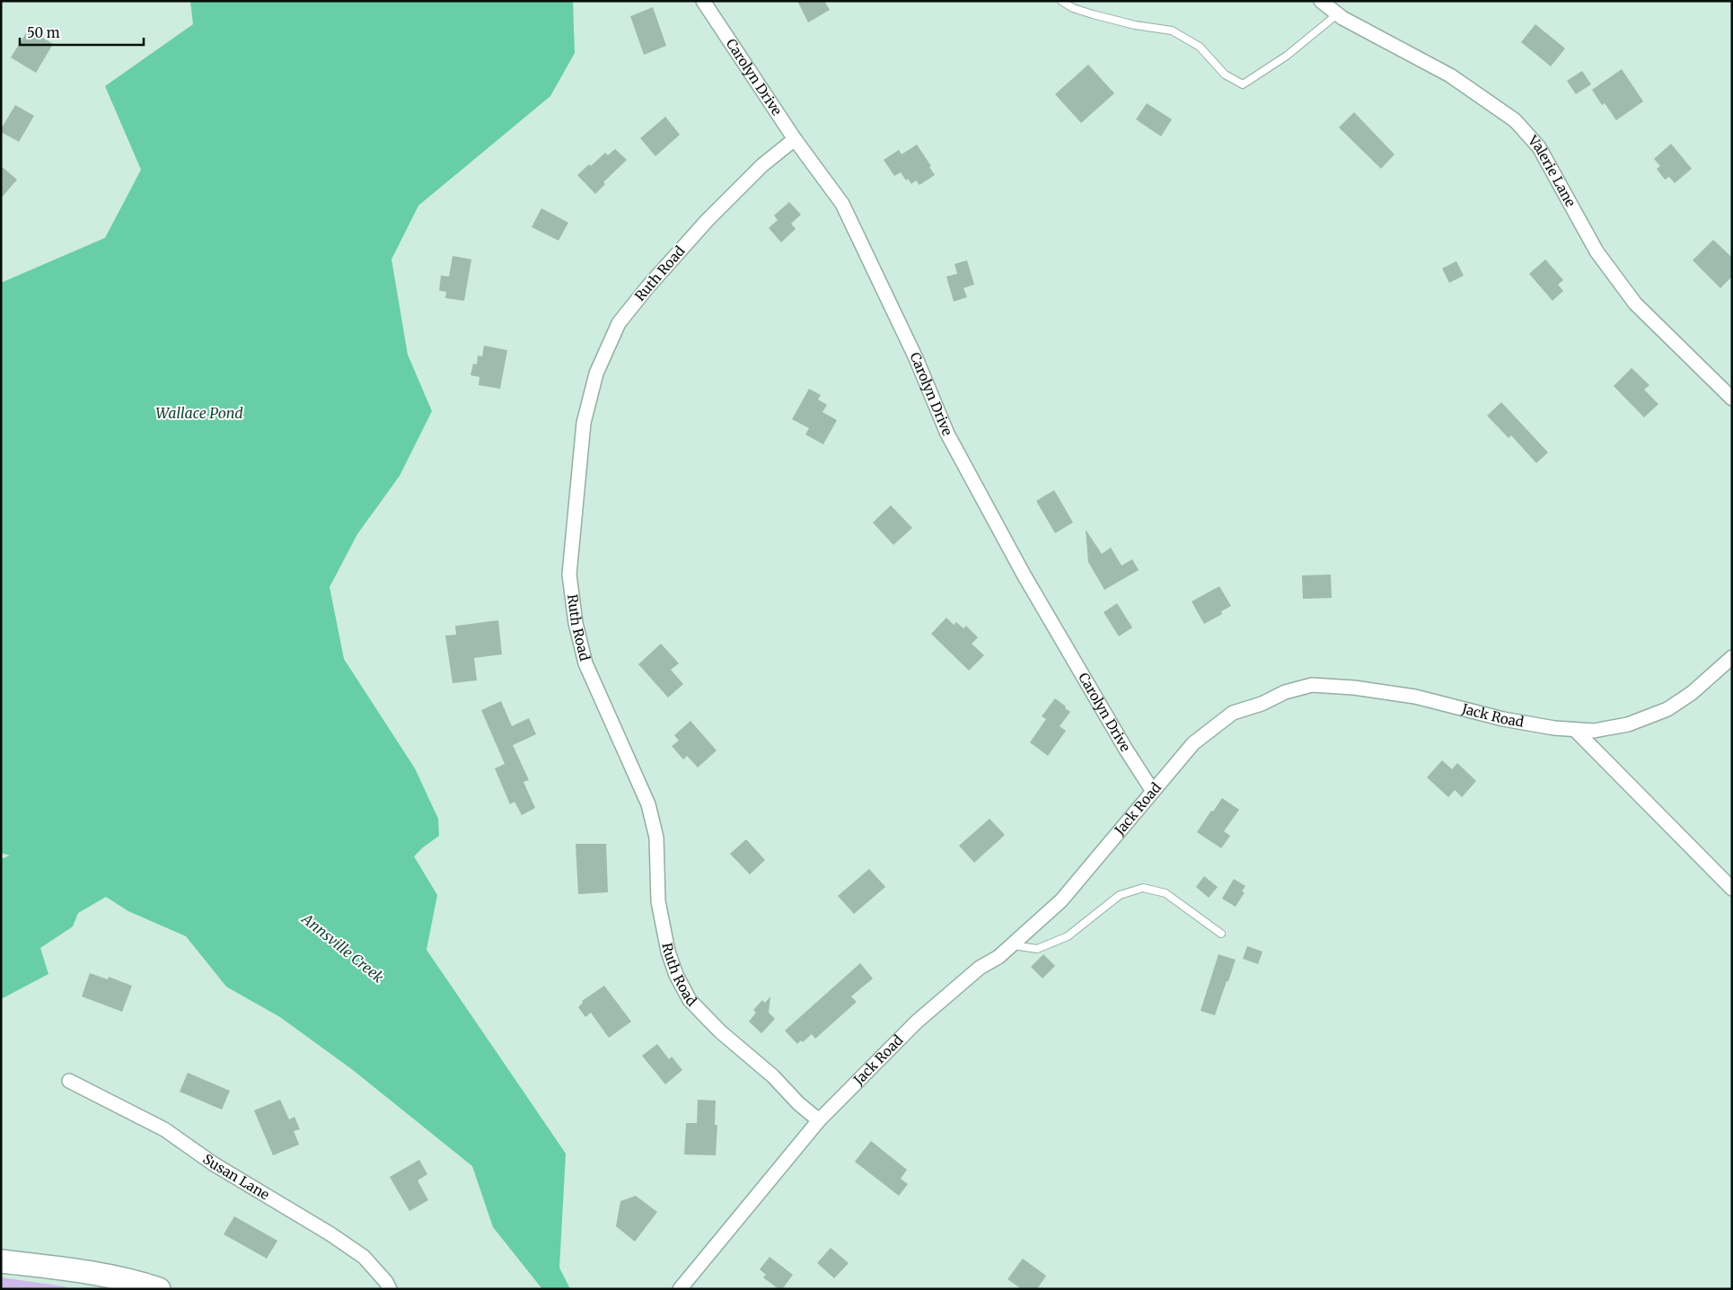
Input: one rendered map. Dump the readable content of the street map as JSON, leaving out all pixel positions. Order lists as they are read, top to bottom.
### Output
{
  "streets": {
    "street": [
      "Carolyn Drive",
      "Valerie Lane",
      "Ruth Road",
      "Jack Road",
      "Susan Lane"
    ]
  },
  "crossings": [
    ["Carolyn Drive", "Ruth Road"],
    ["Carolyn Drive", "Jack Road"],
    ["Ruth Road", "Jack Road"]
  ],
  "water": ["Wallace Pond", "Annsville Creek"],
  "scale_bar": "50 m"
}
